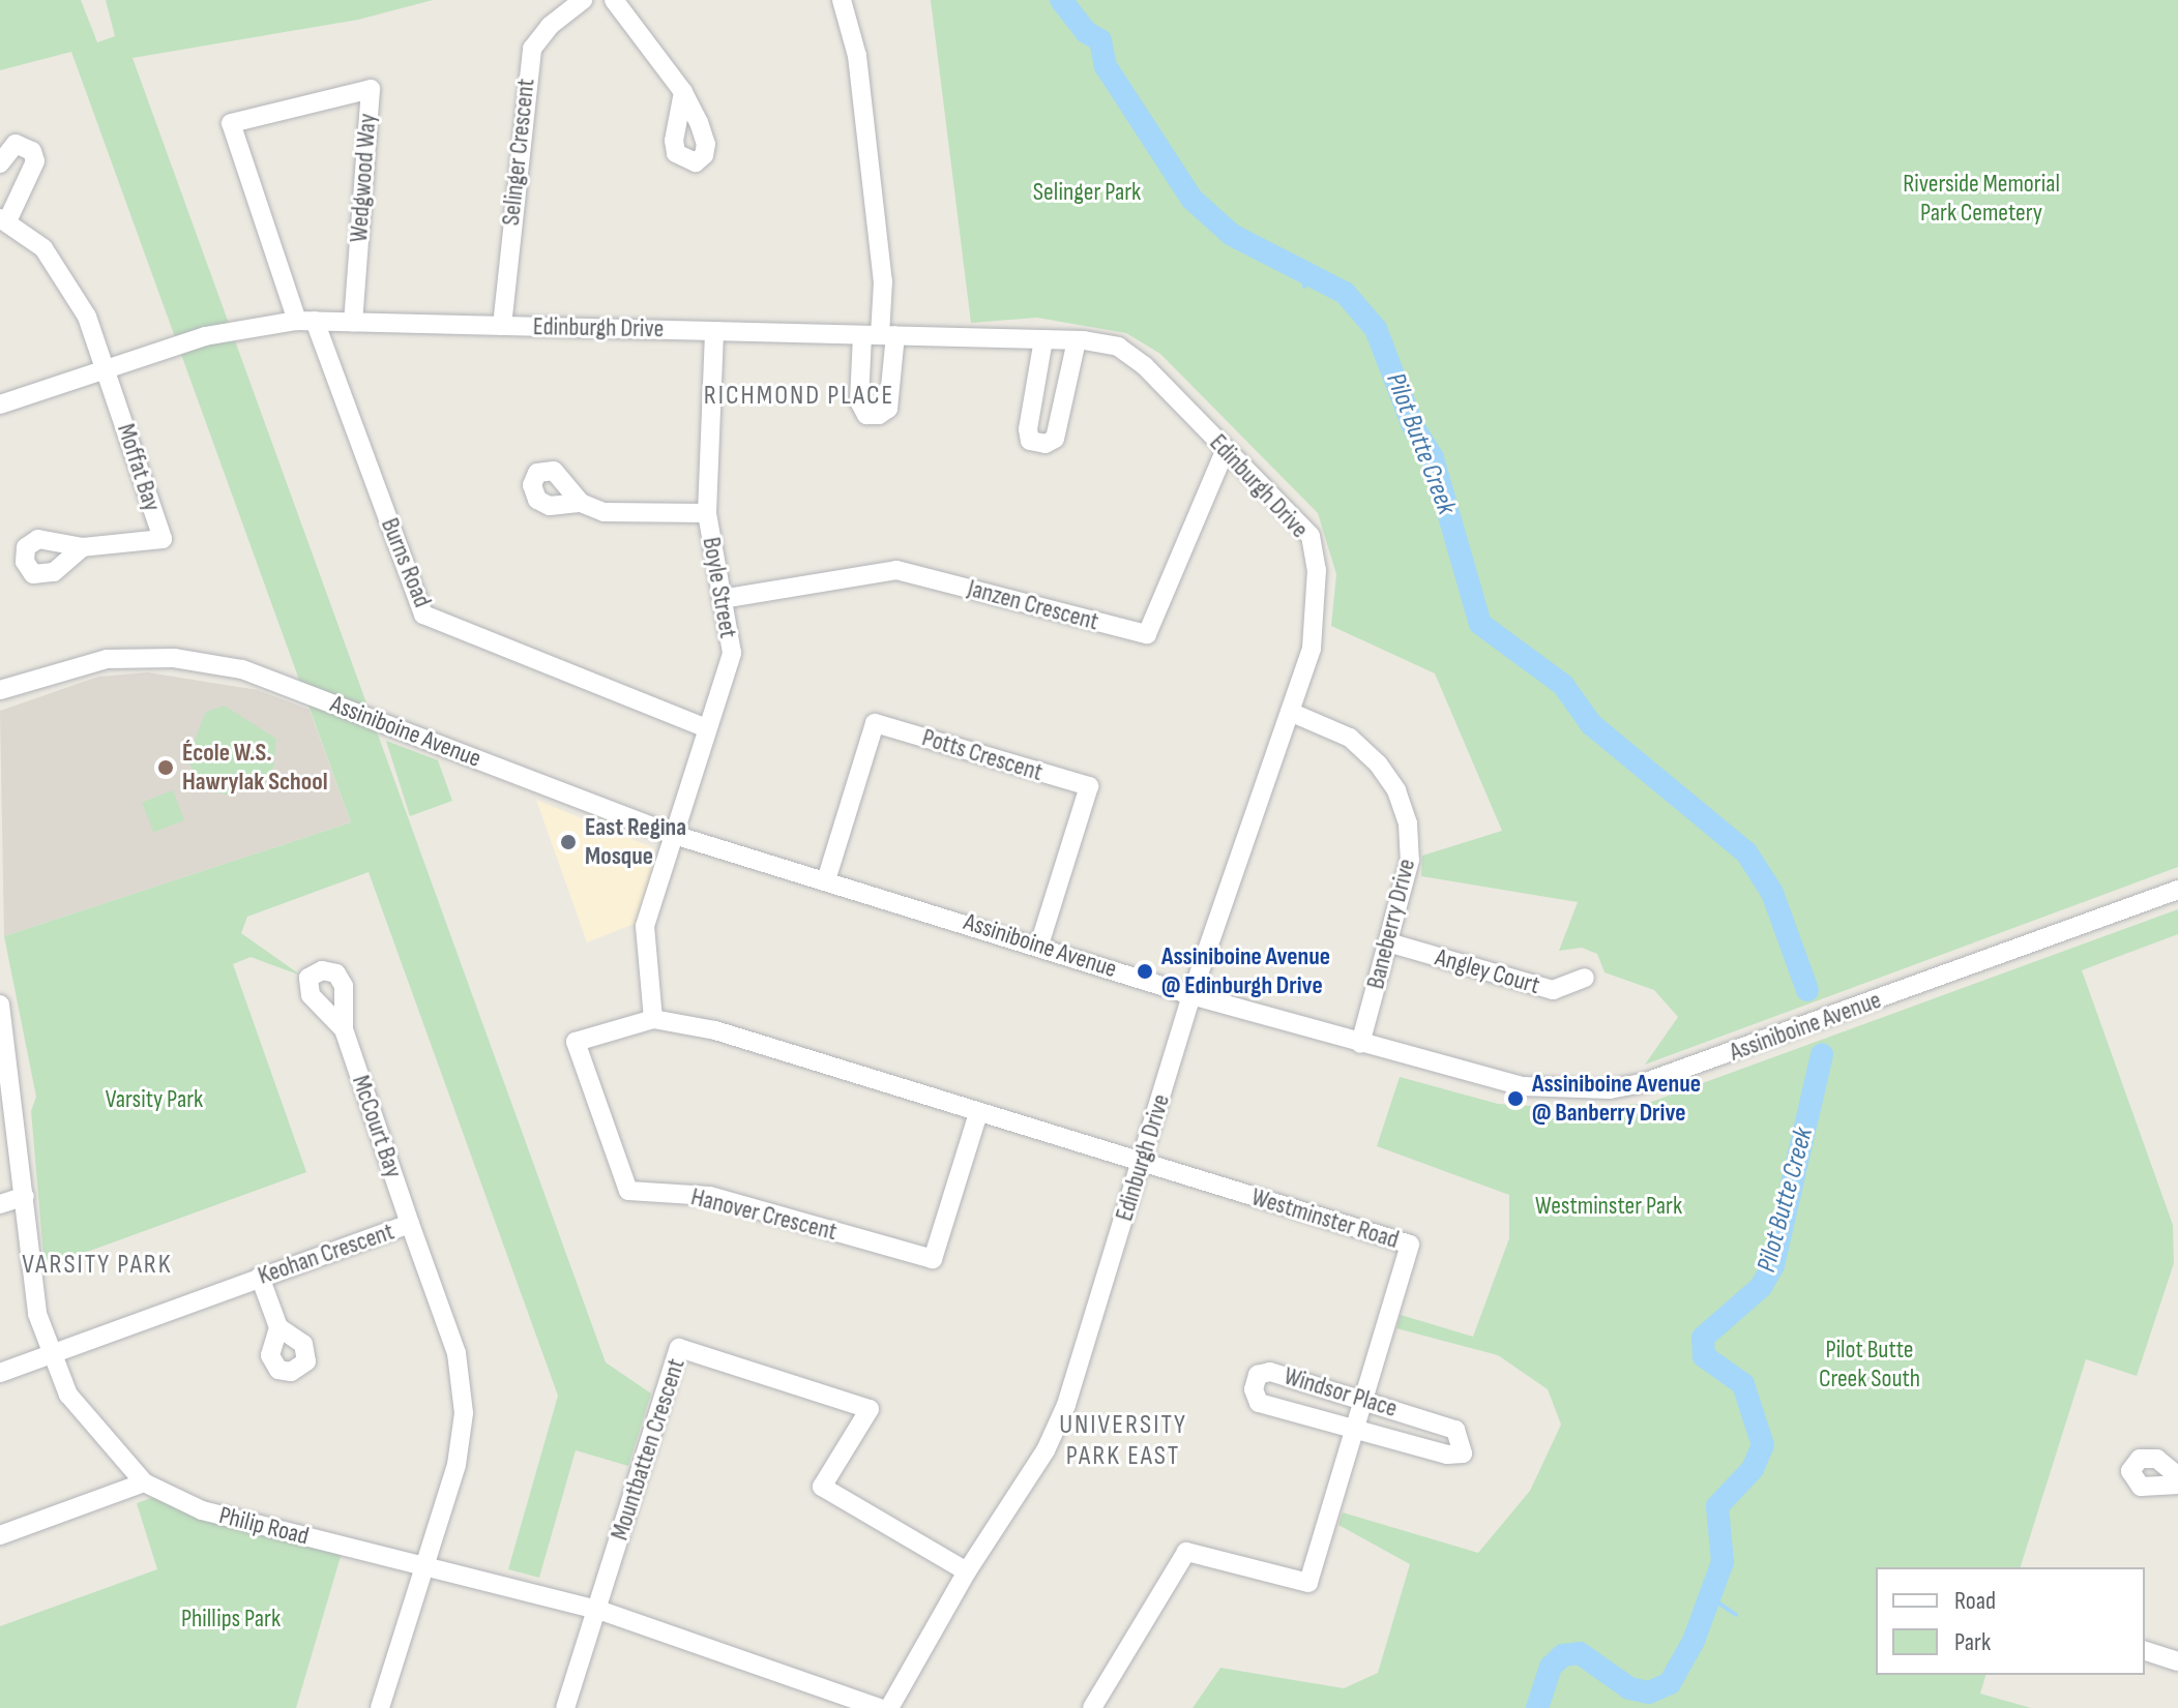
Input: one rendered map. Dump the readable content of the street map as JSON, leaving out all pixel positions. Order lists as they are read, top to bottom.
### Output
{
  "streets": {
    "street": [
      "Selinger Crescent",
      "Wedgwood Way",
      "Edinburgh Drive",
      "Moffat Bay",
      "Burns Road",
      "Boyle Street",
      "Janzen Crescent",
      "Assiniboine Avenue",
      "Potts Crescent",
      "Baneberry Drive",
      "Angley Court",
      "McCourt Bay",
      "Hanover Crescent",
      "Westminster Road",
      "Keohan Crescent",
      "Windsor Place",
      "Mountbatten Crescent",
      "Philip Road"
    ]
  },
  "crossings": [
    ["Selinger Crescent", "Edinburgh Drive"],
    ["Wedgwood Way", "Edinburgh Drive"],
    ["Wedgwood Way", "Burns Road"],
    ["Edinburgh Drive", "Moffat Bay"],
    ["Edinburgh Drive", "Burns Road"],
    ["Edinburgh Drive", "Boyle Street"],
    ["Edinburgh Drive", "Janzen Crescent"],
    ["Edinburgh Drive", "Assiniboine Avenue"],
    ["Edinburgh Drive", "Baneberry Drive"],
    ["Edinburgh Drive", "Westminster Road"],
    ["Edinburgh Drive", "Mountbatten Crescent"],
    ["Burns Road", "Boyle Street"],
    ["Boyle Street", "Janzen Crescent"],
    ["Boyle Street", "Assiniboine Avenue"],
    ["Boyle Street", "Hanover Crescent"],
    ["Boyle Street", "Westminster Road"],
    ["Assiniboine Avenue", "Potts Crescent"],
    ["Assiniboine Avenue", "Baneberry Drive"],
    ["Baneberry Drive", "Angley Court"],
    ["McCourt Bay", "Keohan Crescent"],
    ["Hanover Crescent", "Westminster Road"],
    ["Westminster Road", "Windsor Place"],
    ["Keohan Crescent", "Philip Road"],
    ["Mountbatten Crescent", "Philip Road"]
  ],
  "districts": ["RICHMOND PLACE", "VARSITY PARK", "UNIVERSITY PARK EAST"],
  "water": ["Pilot Butte Creek"],
  "parks": [
    "Riverside Memorial Park Cemetery",
    "Selinger Park",
    "Varsity Park",
    "Westminster Park",
    "Pilot Butte Creek South",
    "Phillips Park"
  ],
  "places": [
    "École W.S. Hawrylak School",
    "East Regina Mosque",
    "Assiniboine Avenue @ Edinburgh Drive",
    "Assiniboine Avenue @ Banberry Drive"
  ],
  "legend": ["Road", "Park"]
}
